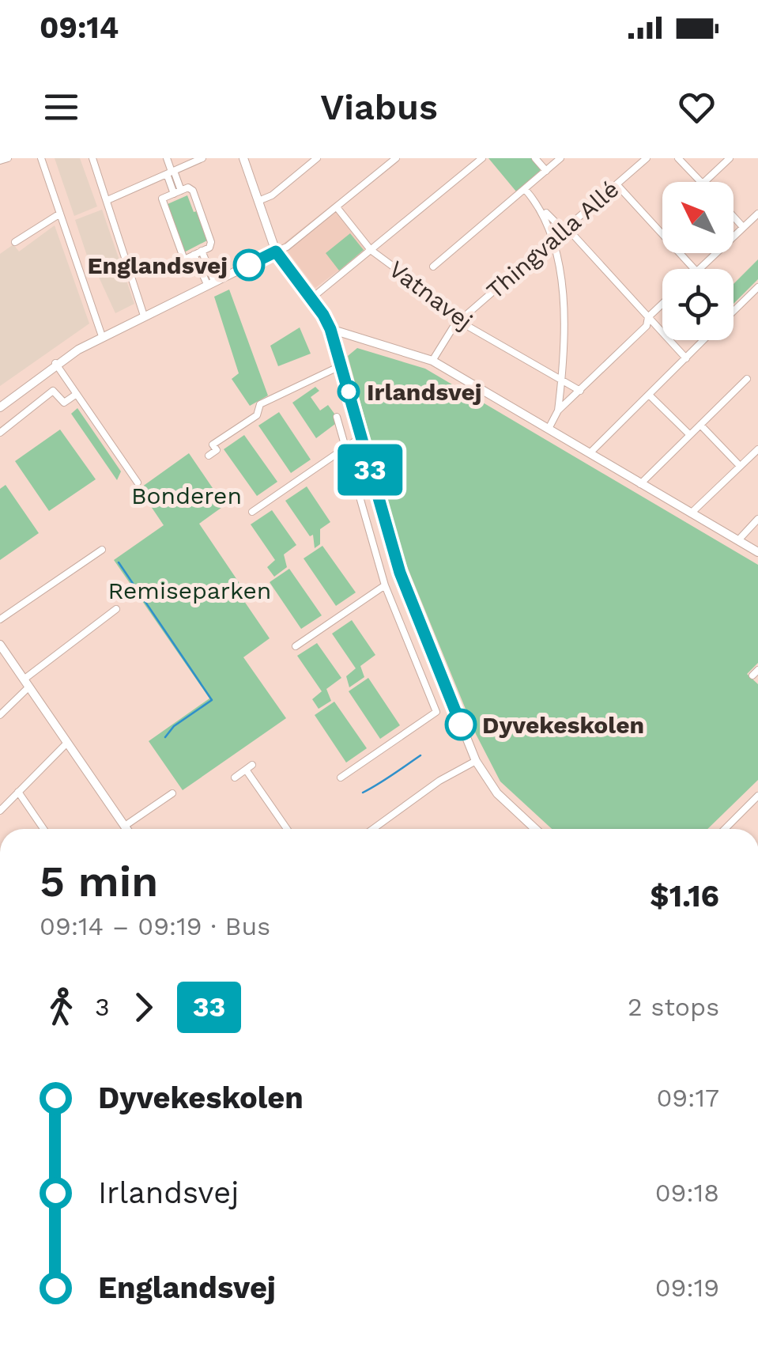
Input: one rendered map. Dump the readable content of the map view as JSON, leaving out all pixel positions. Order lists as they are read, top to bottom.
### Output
{
  "streets": {
    "street": ["Thingvalla Allé", "Vatnavej"]
  },
  "crossings": [
    ["Thingvalla Allé", "Vatnavej"]
  ],
  "parks": ["Bonderen", "Remiseparken"],
  "places": ["Englandsvej", "Irlandsvej", "Dyvekeskolen"],
  "lines": ["bus line 33"],
  "north": "top left",
  "page": {
    "status": "09:14",
    "header": "Viabus",
    "on_map": "33",
    "heading": ["5 min", "09:14 – 09:19 · Bus", "$1.16"],
    "legs": ["3", "33", "2 stops"],
    "list": [
      {
        "name": "Dyvekeskolen",
        "value": "09:17"
      },
      {
        "name": "Irlandsvej",
        "value": "09:18"
      },
      {
        "name": "Englandsvej",
        "value": "09:19"
      }
    ]
  }
}
